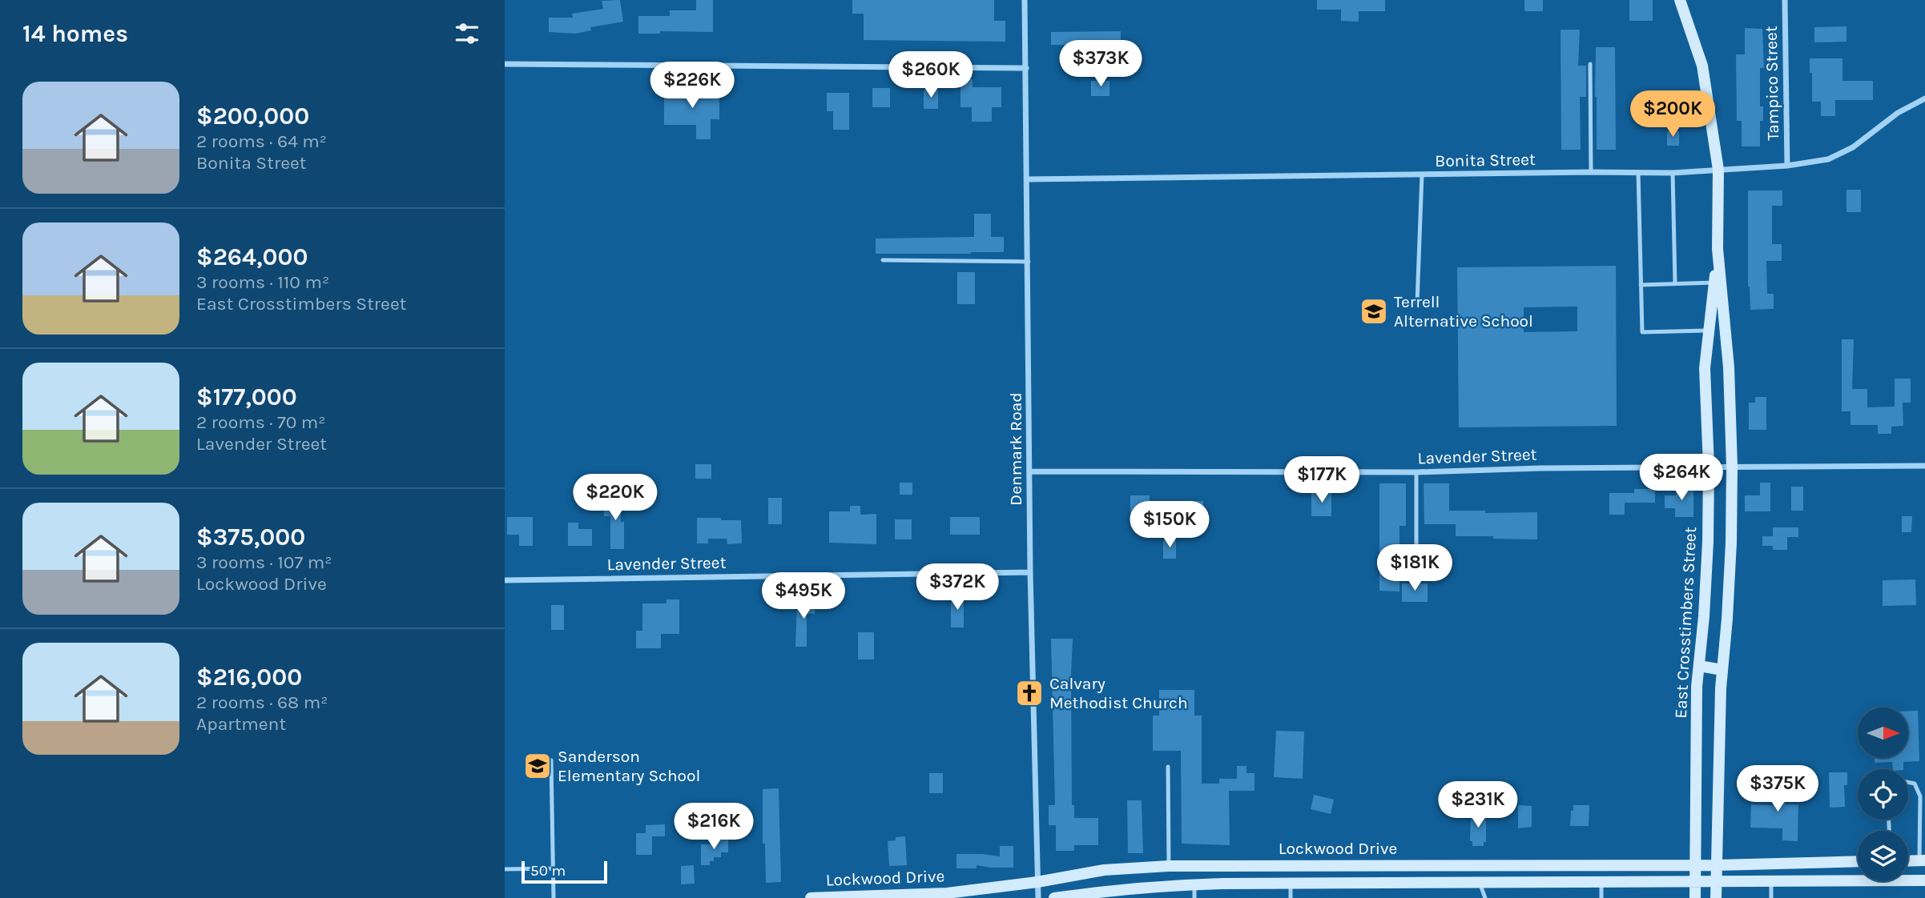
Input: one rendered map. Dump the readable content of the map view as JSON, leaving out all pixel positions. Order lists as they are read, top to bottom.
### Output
{
  "streets": {
    "main road": ["East Crosstimbers Street", "Lockwood Drive"],
    "street": [
      "Tampico Street",
      "Bonita Street",
      "Denmark Road",
      "Lavender Street"
    ]
  },
  "crossings": [
    ["Tampico Street", "Bonita Street"],
    ["Bonita Street", "Denmark Road"],
    ["Bonita Street", "East Crosstimbers Street"],
    ["Denmark Road", "Lavender Street"],
    ["Denmark Road", "Lockwood Drive"],
    ["Lavender Street", "East Crosstimbers Street"],
    ["East Crosstimbers Street", "Lockwood Drive"]
  ],
  "places": {
    "school or university": ["Terrell Alternative School", "Sanderson Elementary School"],
    "church": ["Calvary Methodist Church"]
  },
  "scale_bar": "50 m",
  "north": "right",
  "page": {
    "heading": "14 homes",
    "price": [
      "$373K",
      "$260K",
      "$226K",
      "$200K",
      "$264K",
      "$177K",
      "$220K",
      "$150K",
      "$181K",
      "$372K",
      "$495K",
      "$375K",
      "$231K",
      "$216K"
    ],
    "list": [
      {
        "name": "$200,000",
        "note": "2 rooms · 64 m² · Bonita Street"
      },
      {
        "name": "$264,000",
        "note": "3 rooms · 110 m² · East Crosstimbers Street"
      },
      {
        "name": "$177,000",
        "note": "2 rooms · 70 m² · Lavender Street"
      },
      {
        "name": "$375,000",
        "note": "3 rooms · 107 m² · Lockwood Drive"
      },
      {
        "name": "$216,000",
        "note": "2 rooms · 68 m² · Apartment"
      }
    ],
    "scale": "50 m"
  }
}
